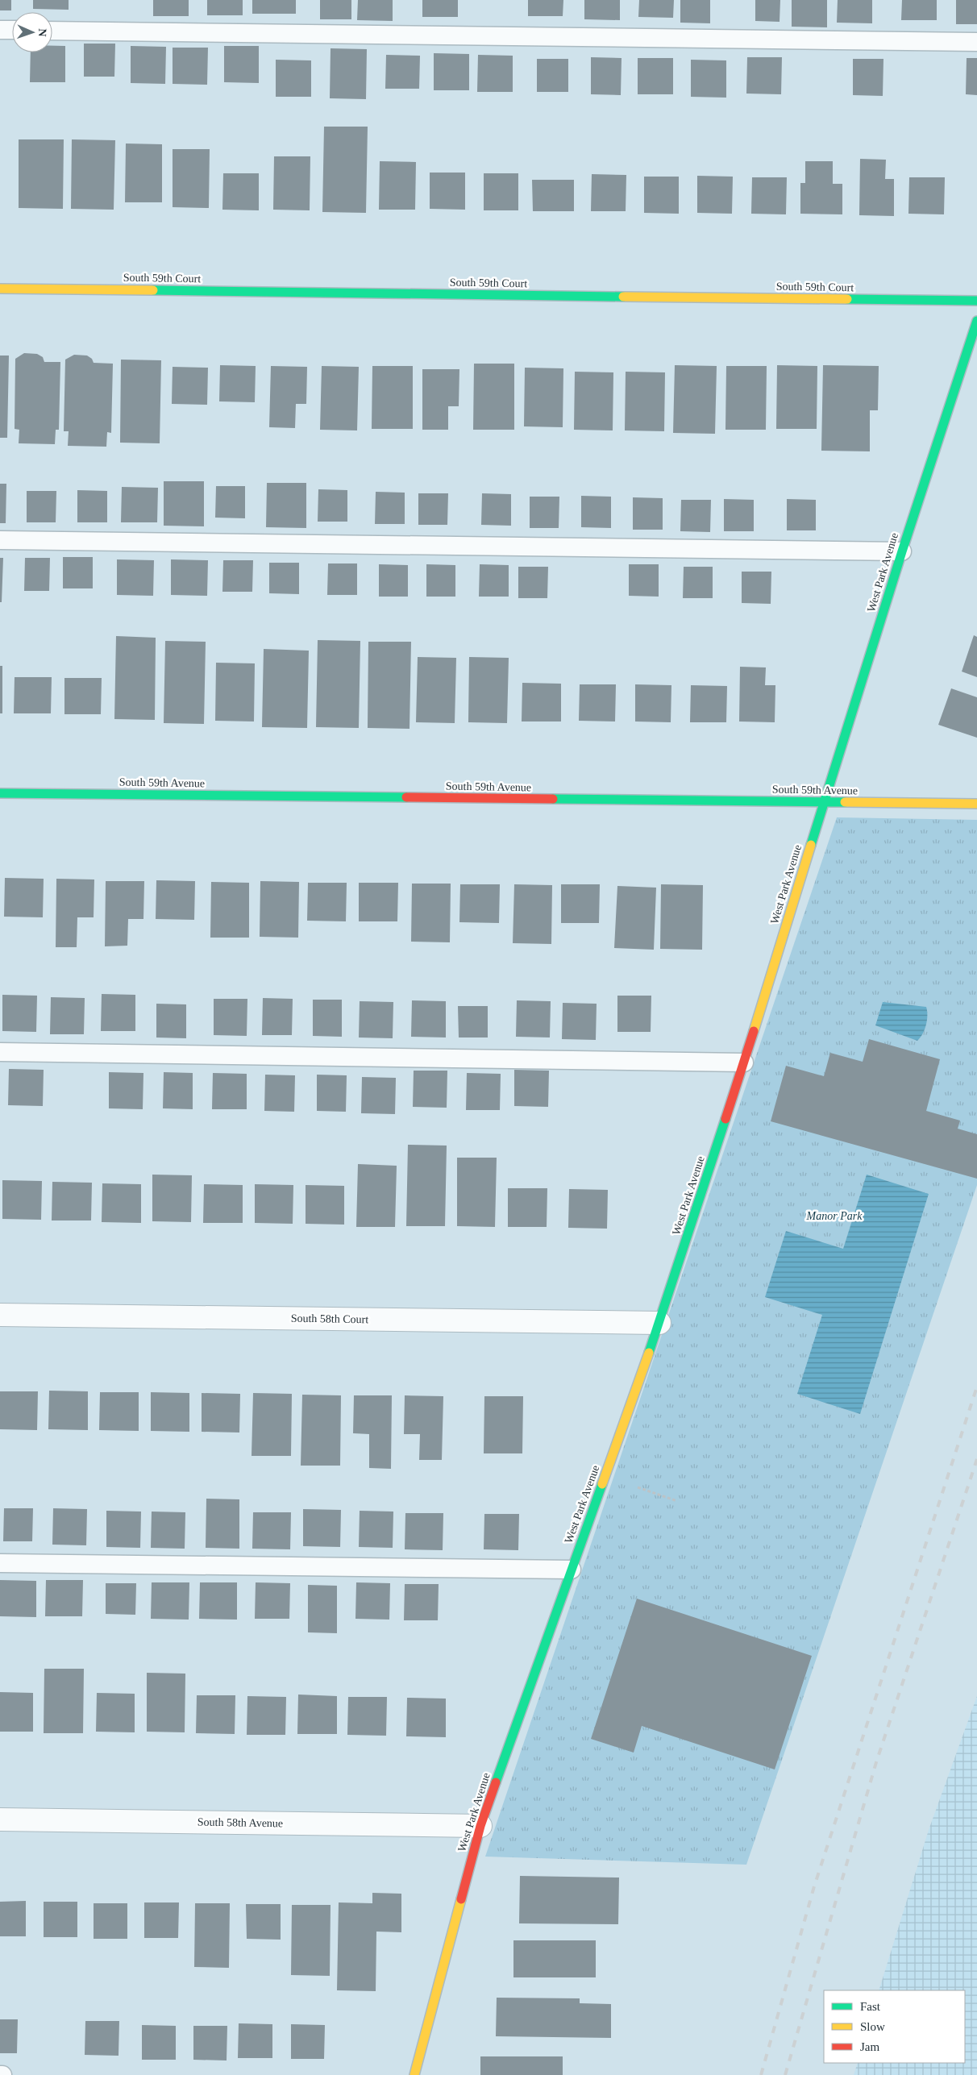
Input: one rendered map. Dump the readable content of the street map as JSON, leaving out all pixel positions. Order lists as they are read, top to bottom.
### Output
{
  "streets": {
    "street": [
      "South 59th Court",
      "West Park Avenue",
      "South 59th Avenue",
      "South 58th Court",
      "South 58th Avenue"
    ]
  },
  "crossings": [
    ["West Park Avenue", "South 59th Avenue"],
    ["West Park Avenue", "South 58th Court"],
    ["West Park Avenue", "South 58th Avenue"]
  ],
  "parks": ["Manor Park"],
  "legend": ["Fast", "Slow", "Jam"],
  "north": "right"
}
